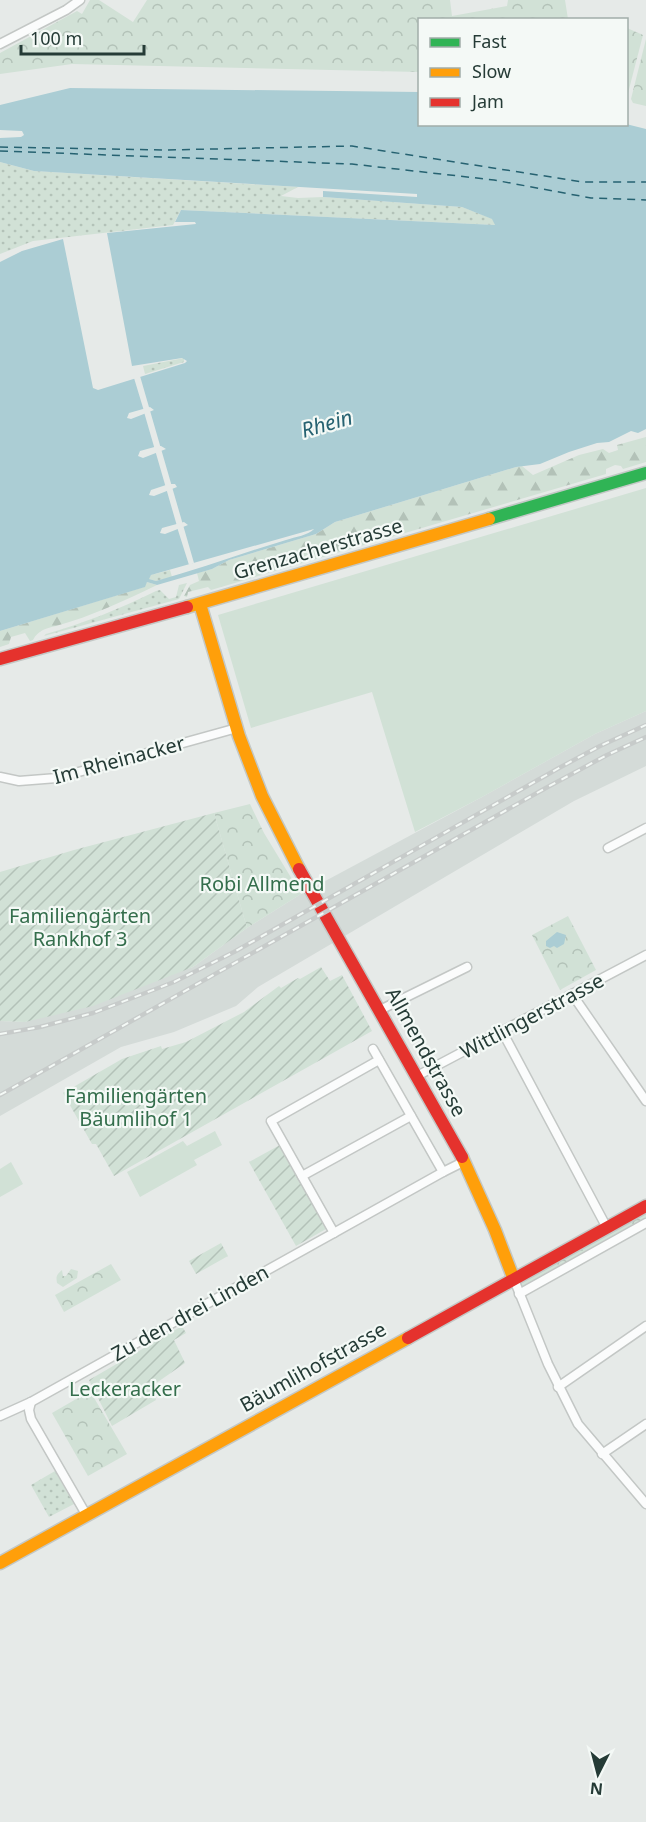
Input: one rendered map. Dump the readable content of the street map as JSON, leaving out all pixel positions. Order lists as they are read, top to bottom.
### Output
{
  "streets": {
    "main road": ["Grenzacherstrasse", "Allmendstrasse", "Bäumlihofstrasse"],
    "street": ["Im Rheinacker", "Wittlingerstrasse", "Zu den drei Linden"]
  },
  "crossings": [
    ["Grenzacherstrasse", "Allmendstrasse"],
    ["Im Rheinacker", "Allmendstrasse"],
    ["Wittlingerstrasse", "Allmendstrasse"],
    ["Allmendstrasse", "Zu den drei Linden"],
    ["Allmendstrasse", "Bäumlihofstrasse"]
  ],
  "water": ["Rhein"],
  "parks": [
    "Robi Allmend",
    "Familiengärten Rankhof 3",
    "Familiengärten Bäumlihof 1",
    "Leckeracker"
  ],
  "legend": ["Fast", "Slow", "Jam"],
  "scale_bar": "100 m",
  "north": "bottom"
}
